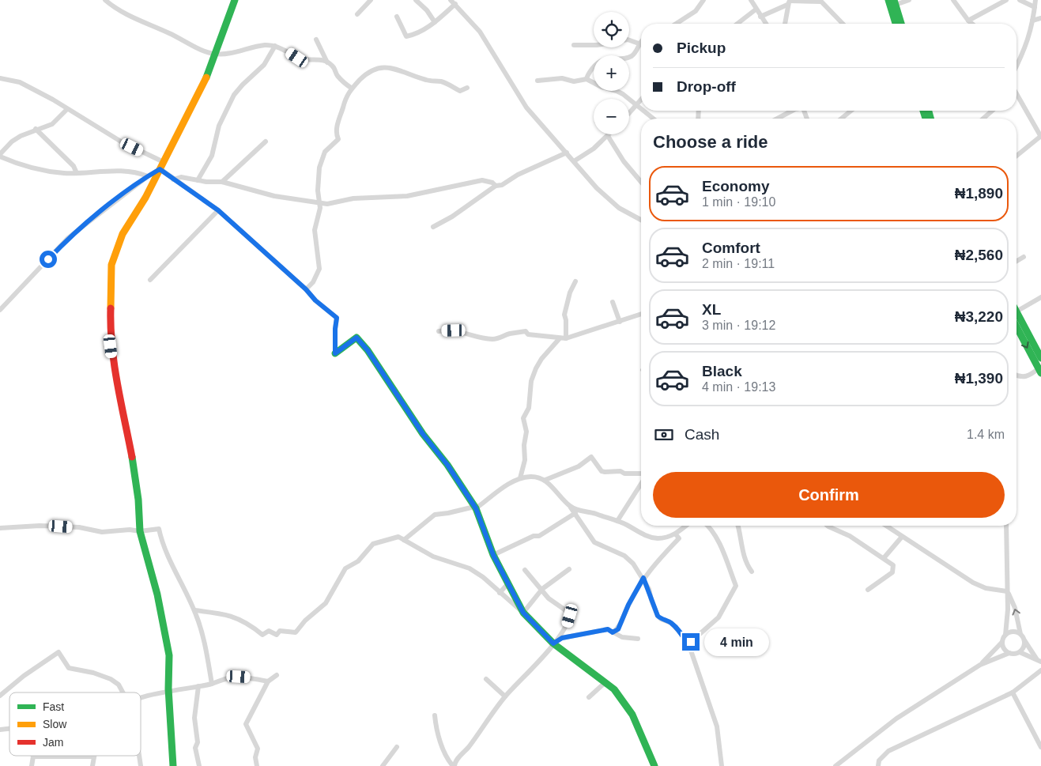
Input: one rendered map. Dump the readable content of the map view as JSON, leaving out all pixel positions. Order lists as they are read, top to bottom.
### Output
{
  "legend": ["Fast", "Slow", "Jam"],
  "page": {
    "map_buttons": ["+", "−"],
    "banner": ["Pickup", "Drop-off"],
    "heading": "Choose a ride",
    "list": [
      {
        "name": "Economy",
        "note": "1 min · 19:10",
        "value": "₦1,890"
      },
      {
        "name": "Comfort",
        "note": "2 min · 19:11",
        "value": "₦2,560"
      },
      {
        "name": "XL",
        "note": "3 min · 19:12",
        "value": "₦3,220"
      },
      {
        "name": "Black",
        "note": "4 min · 19:13",
        "value": "₦1,390"
      }
    ],
    "pay": ["Cash", "1.4 km"],
    "buttons": "Confirm",
    "bubble": "4 min"
  }
}
